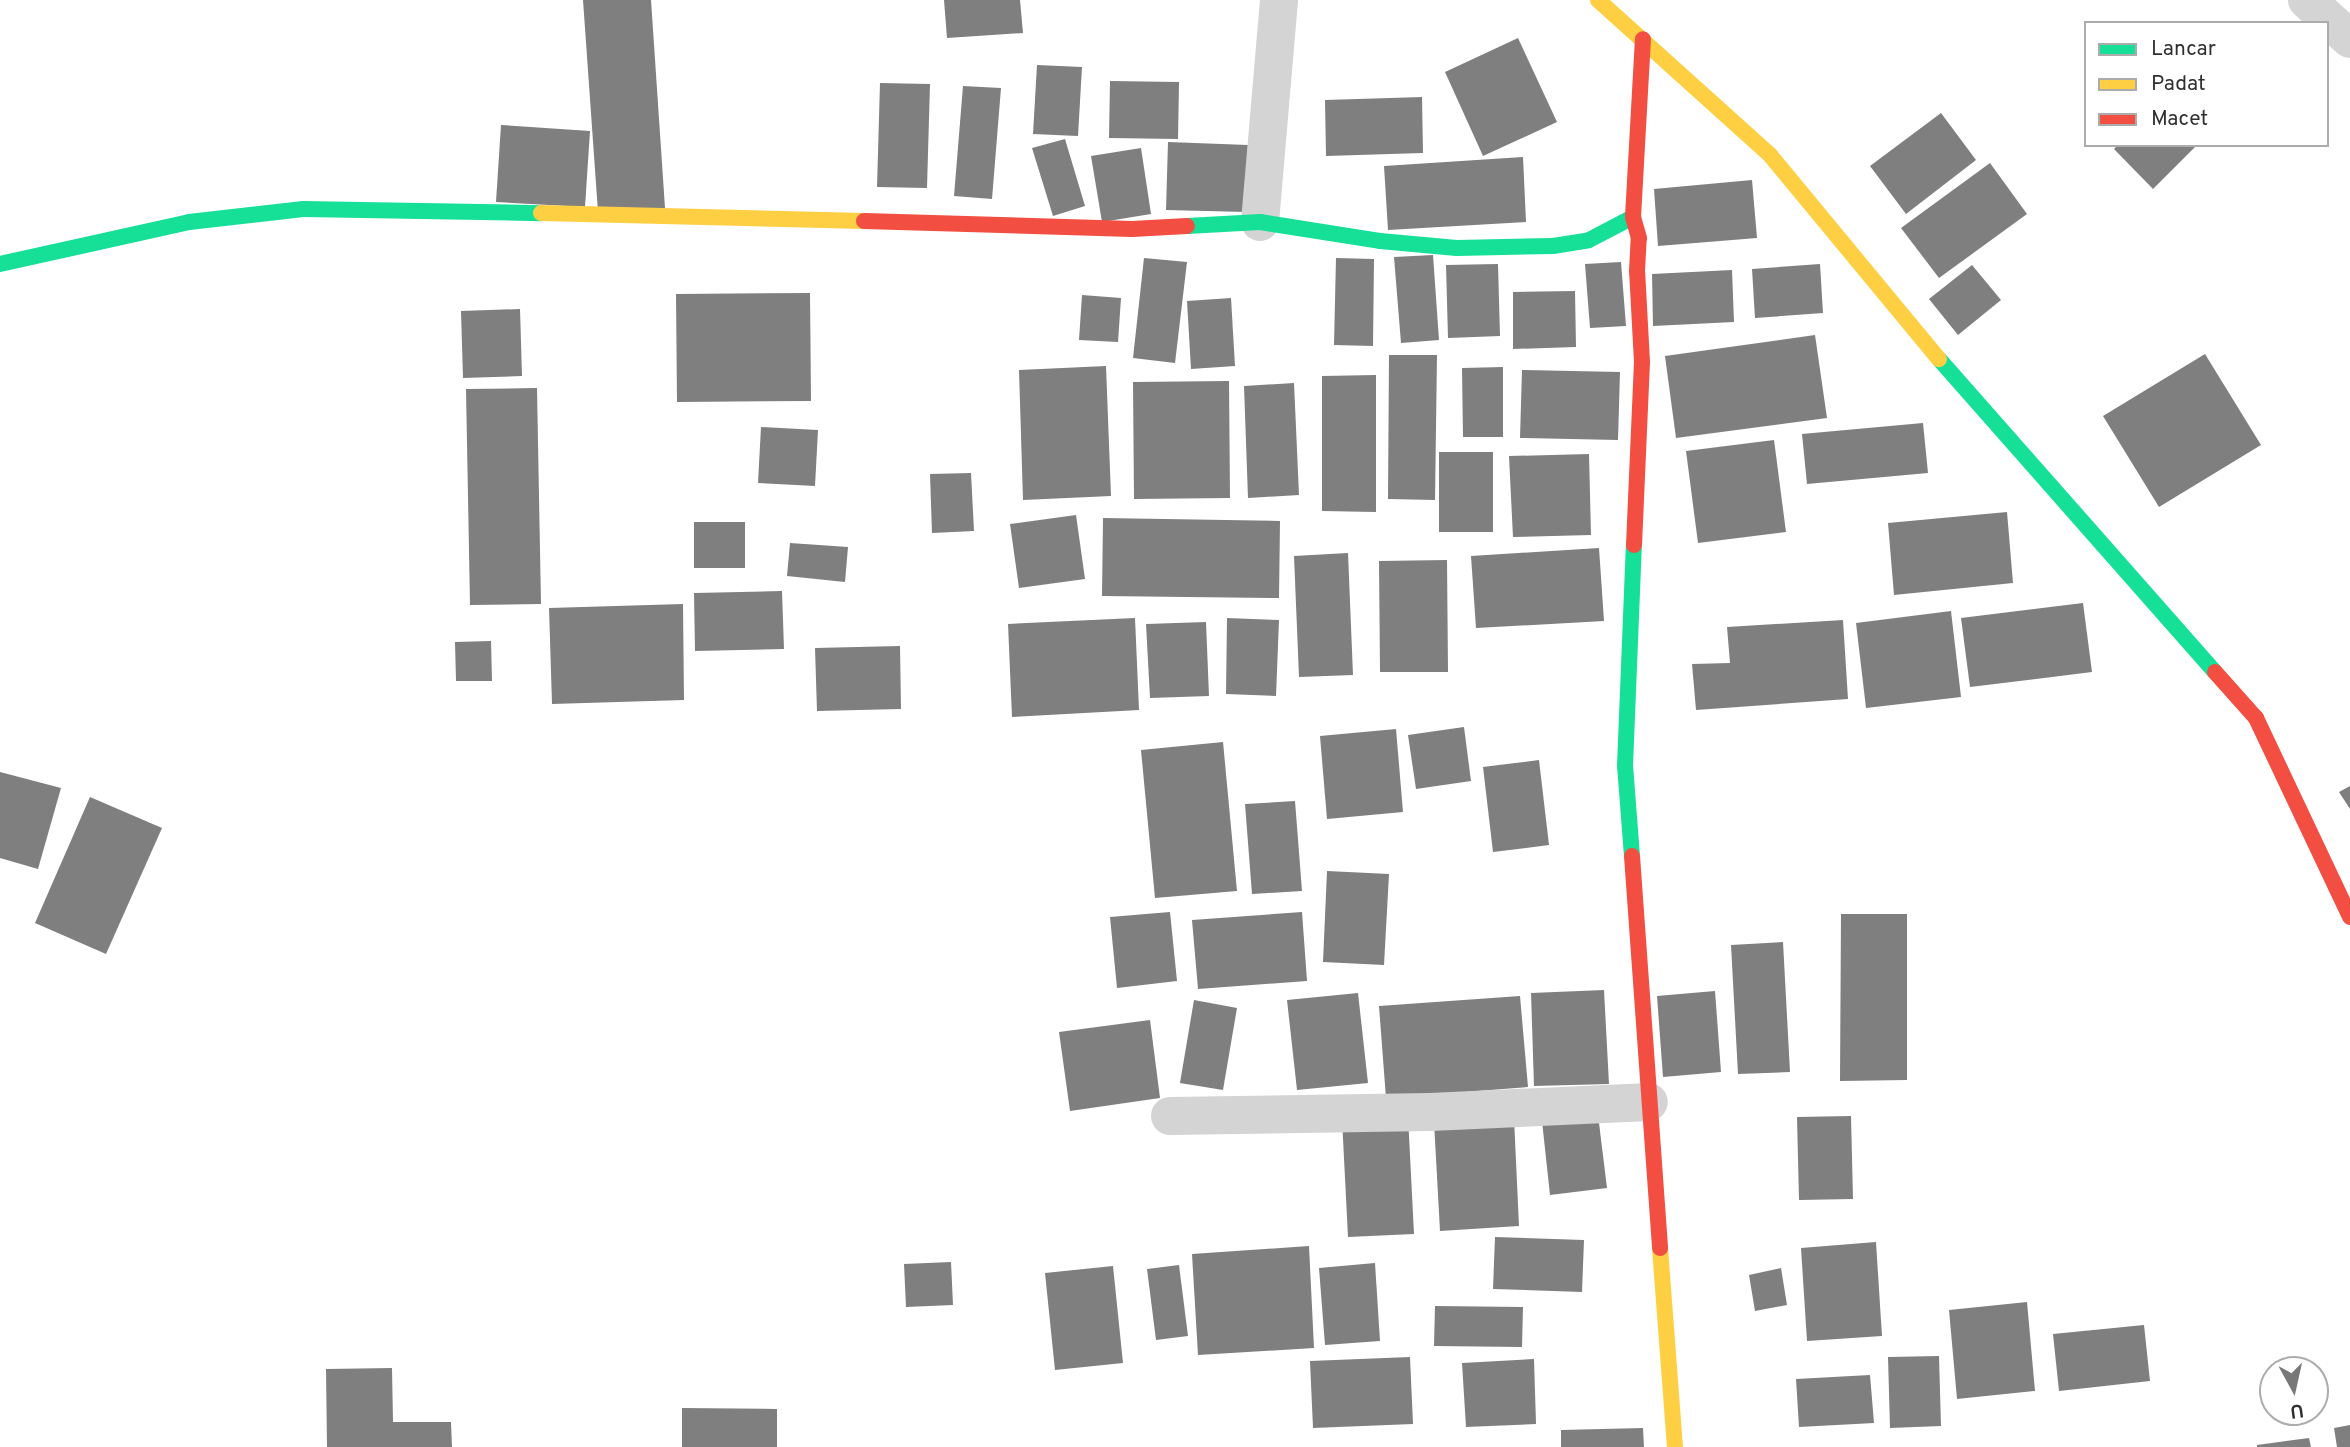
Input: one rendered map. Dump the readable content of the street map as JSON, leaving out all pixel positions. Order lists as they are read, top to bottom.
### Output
{
  "legend": ["Lancar", "Padat", "Macet"],
  "north": "bottom"
}
